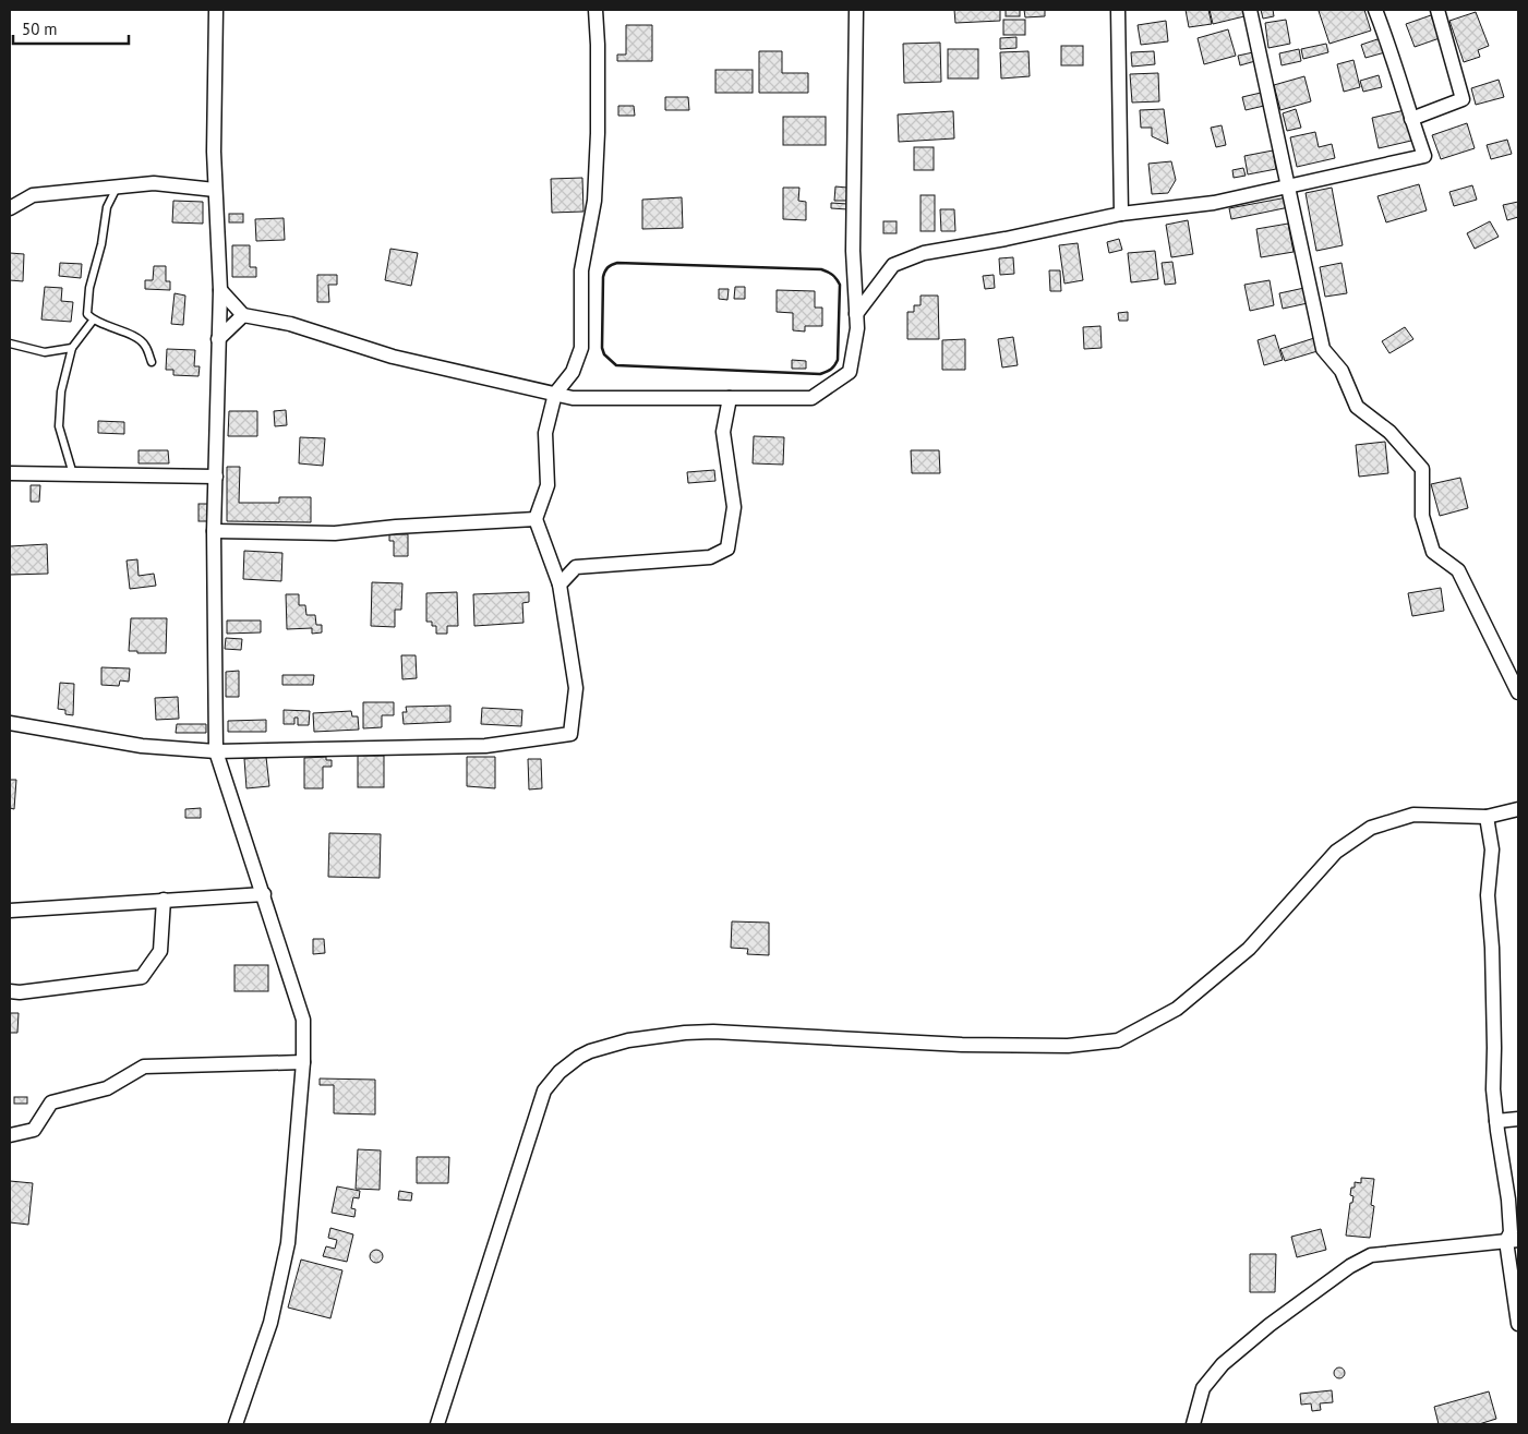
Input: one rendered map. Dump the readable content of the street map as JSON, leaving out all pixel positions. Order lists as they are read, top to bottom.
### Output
{
  "scale_bar": "50 m"
}
